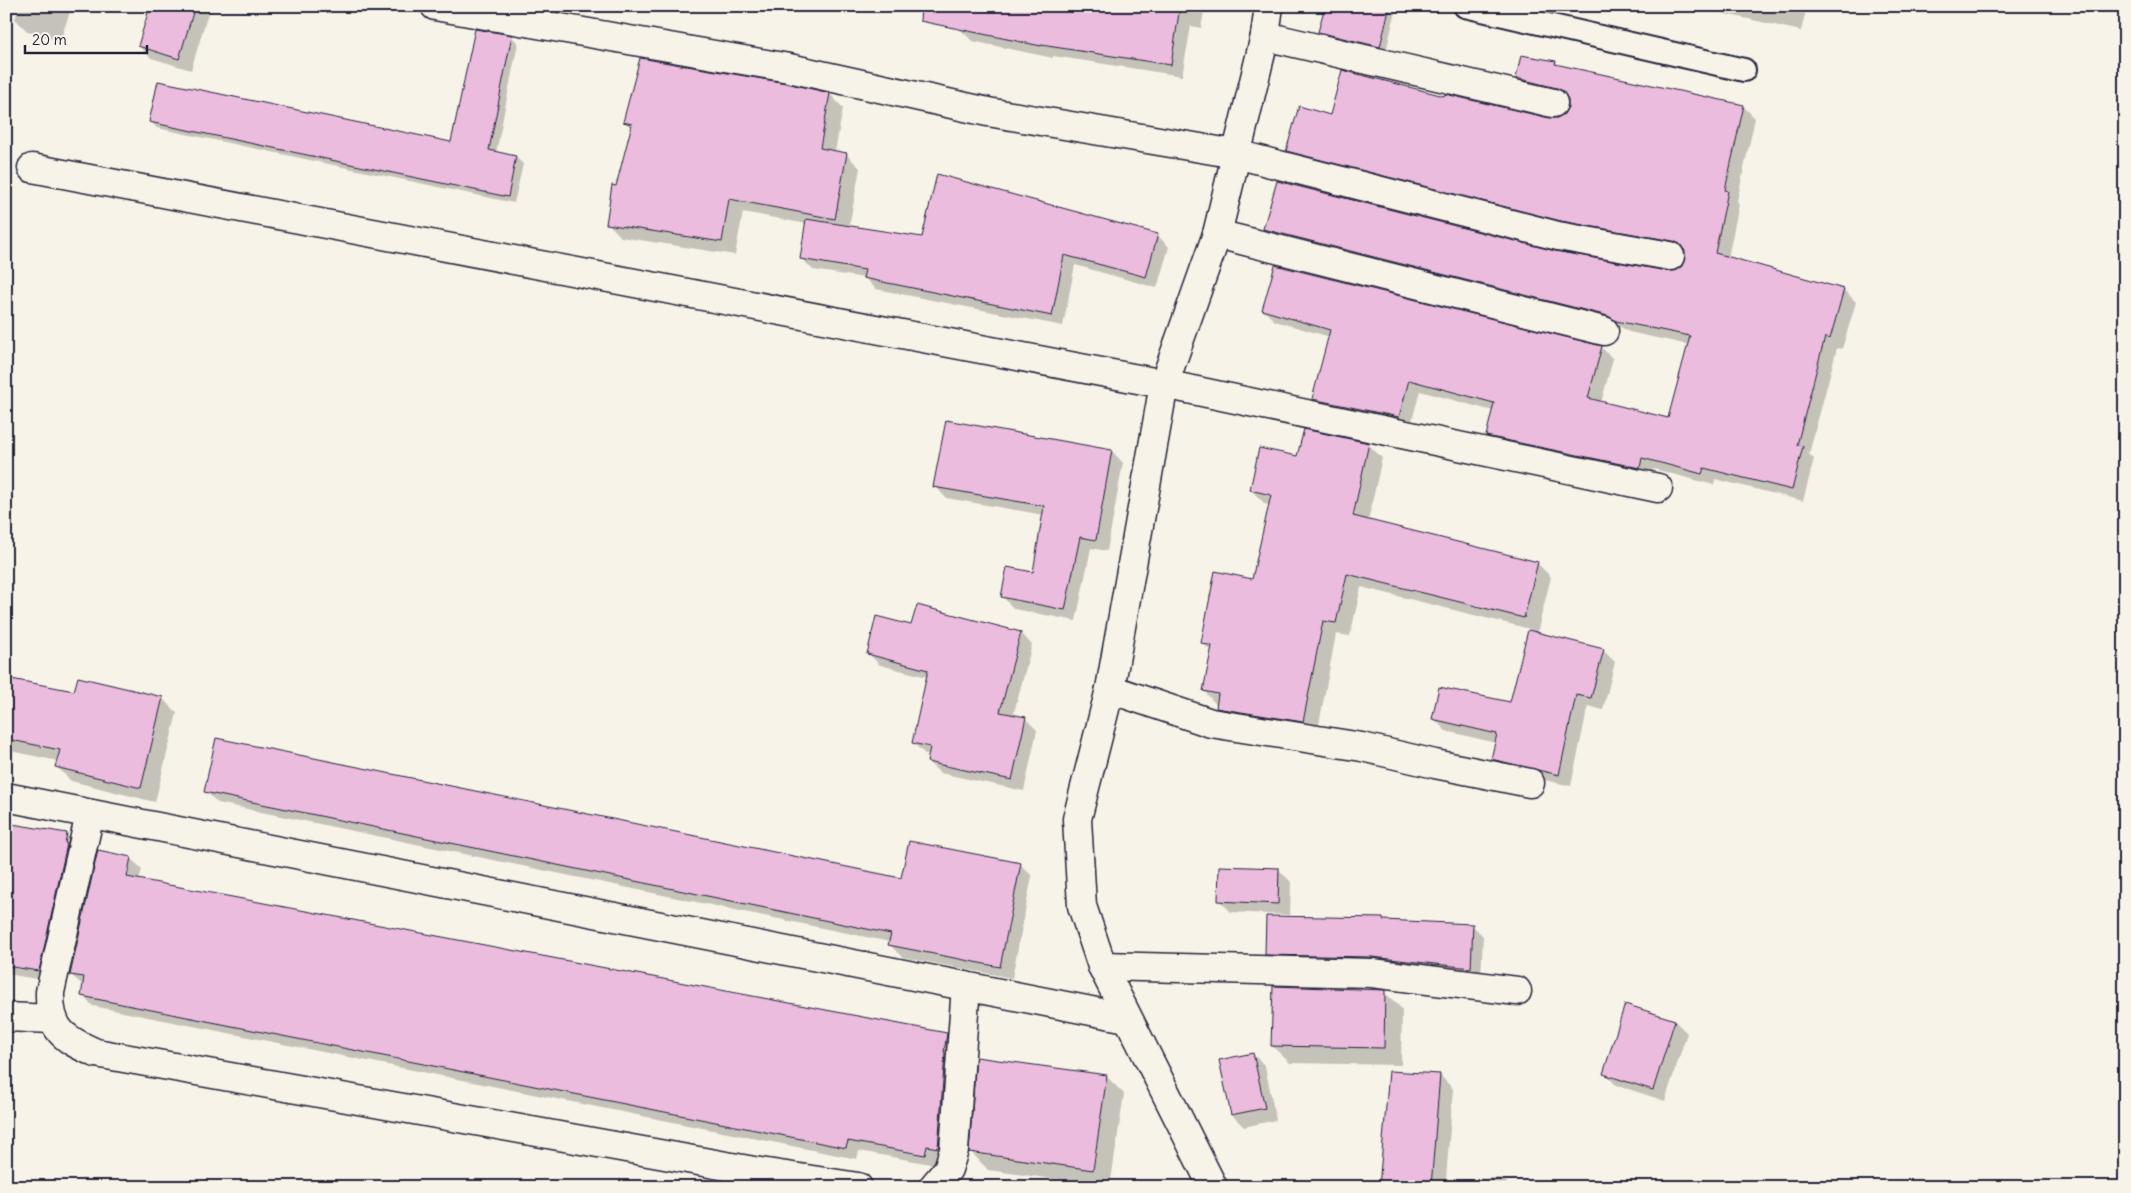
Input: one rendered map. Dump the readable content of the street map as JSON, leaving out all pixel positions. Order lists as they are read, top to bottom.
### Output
{
  "scale_bar": "20 m"
}
